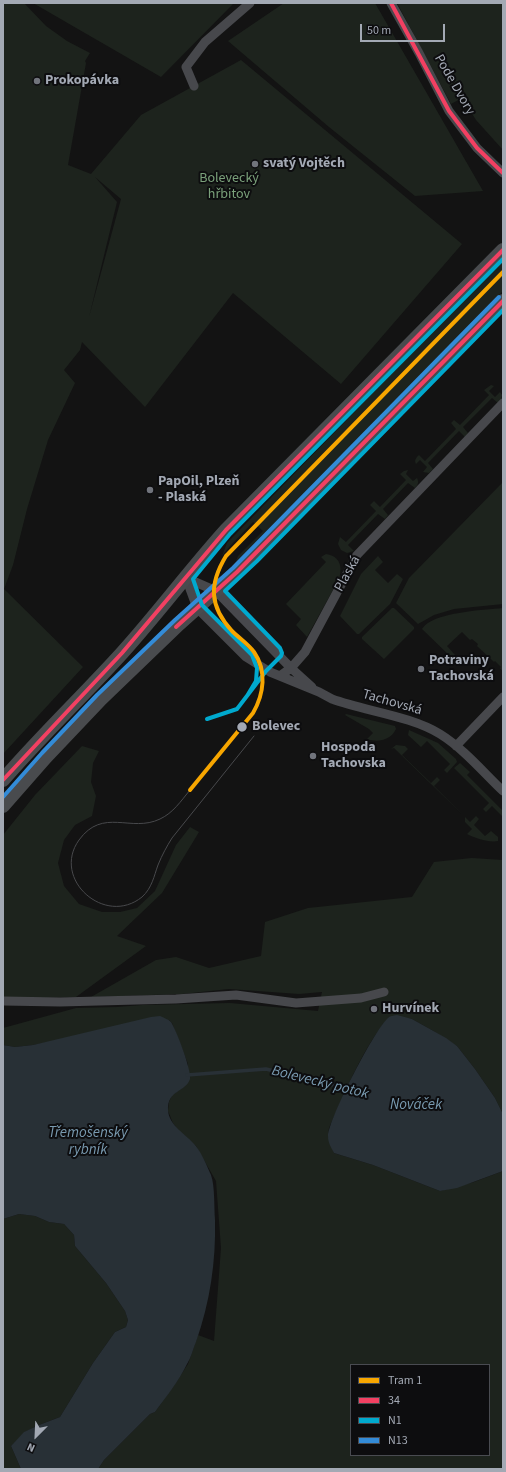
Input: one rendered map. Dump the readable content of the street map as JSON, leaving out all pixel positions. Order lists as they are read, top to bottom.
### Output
{
  "streets": {
    "street": ["Pode Dvory", "Plaská", "Tachovská"]
  },
  "crossings": [
    ["Plaská", "Tachovská"]
  ],
  "water": ["Bolevecký potok", "Nováček", "Třemošenský rybník"],
  "parks": ["Bolevecký hřbitov"],
  "places": [
    "Prokopávka",
    "svatý Vojtěch",
    "PapOil, Plzeň - Plaská",
    "Potraviny Tachovská",
    "Bolevec",
    "Hospoda Tachovska",
    "Hurvínek"
  ],
  "lines": [
    "transit line 34",
    "transit line N1",
    "tram line 1",
    "transit line N13"
  ],
  "legend": [
    "Tram 1",
    "34",
    "N1",
    "N13"
  ],
  "scale_bar": "50 m",
  "north": "bottom left"
}
